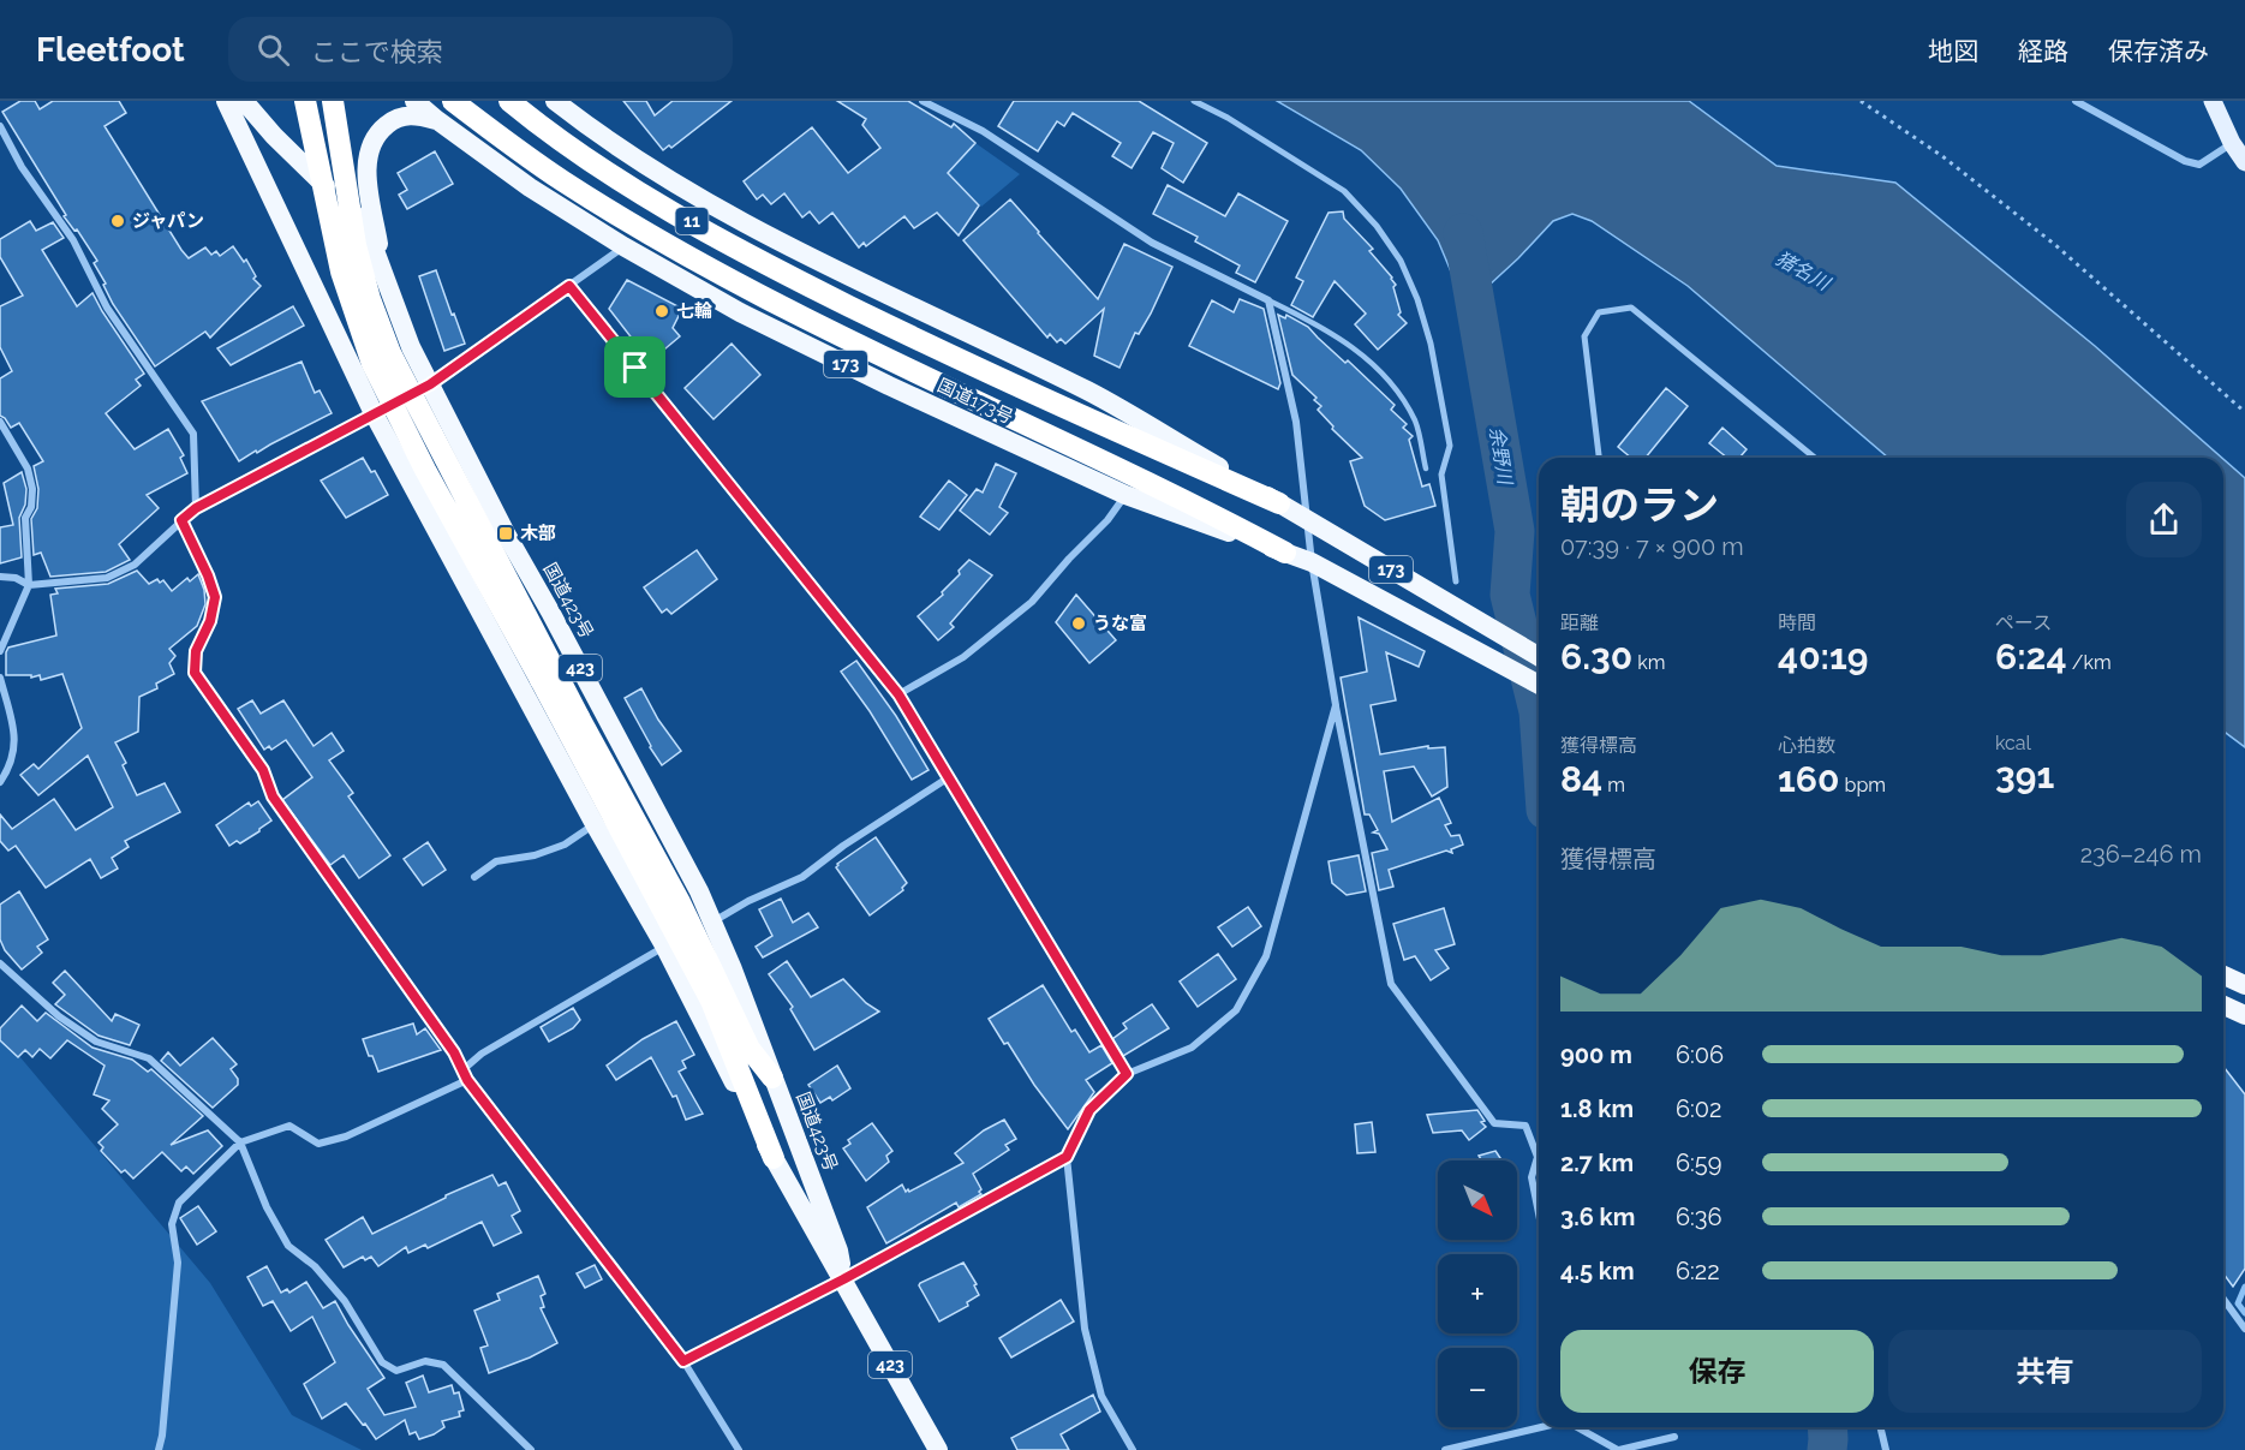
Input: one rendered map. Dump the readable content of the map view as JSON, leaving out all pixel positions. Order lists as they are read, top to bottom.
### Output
{
  "streets": {
    "highway": [
      "11",
      "173",
      "国道173号",
      "国道423号",
      "423"
    ]
  },
  "crossings": [
    ["11", "173"]
  ],
  "water": ["猪名川", "余野川"],
  "places": {
    "other": ["ジャパン", "七輪", "うな富"],
    "transit": ["木部"]
  },
  "north": "bottom right",
  "page": {
    "header": "Fleetfoot",
    "search": "ここで検索",
    "nav": ["地図", "経路", "保存済み"],
    "heading": ["朝のラン", "07:39 · 7 × 900 m"],
    "stats": [
      ["距離", "6.30 km"],
      ["時間", "40:19"],
      ["ペース", "6:24 /km"],
      ["獲得標高", "84 m"],
      ["心拍数", "160 bpm"],
      ["kcal", "391"]
    ],
    "chart": ["獲得標高", "236–246 m"],
    "list": [
      {
        "name": "900 m",
        "note": "6:06"
      },
      {
        "name": "1.8 km",
        "note": "6:02"
      },
      {
        "name": "2.7 km",
        "note": "6:59"
      },
      {
        "name": "3.6 km",
        "note": "6:36"
      },
      {
        "name": "4.5 km",
        "note": "6:22"
      }
    ],
    "map_buttons": ["+", "−"],
    "buttons": ["保存", "共有"]
  }
}
